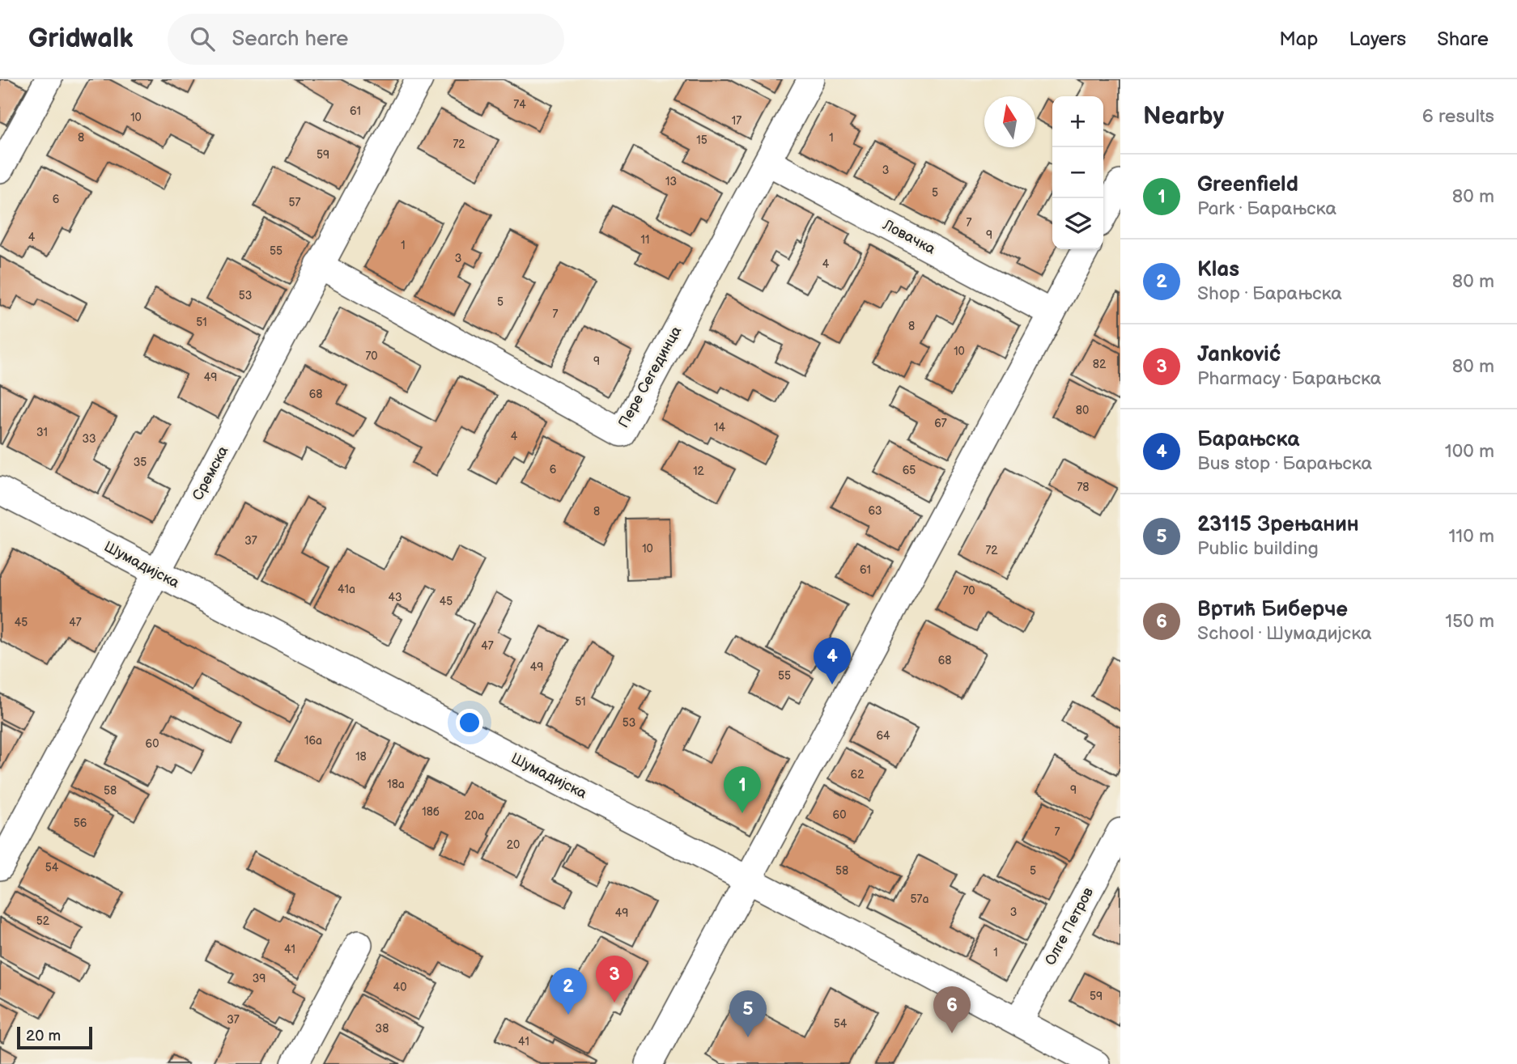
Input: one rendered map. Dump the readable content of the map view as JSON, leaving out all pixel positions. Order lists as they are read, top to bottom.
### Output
{
  "streets": {
    "street": [
      "Ловачка",
      "Пере Сегединца",
      "Сремска",
      "Шумадијска",
      "Олге Петров"
    ]
  },
  "crossings": [
    ["Ловачка", "Пере Сегединца"],
    ["Пере Сегединца", "Сремска"],
    ["Сремска", "Шумадијска"],
    ["Шумадијска", "Олге Петров"]
  ],
  "house_numbers": [
    "74",
    "61",
    "10",
    "17",
    "8",
    "1",
    "15",
    "72",
    "59",
    "3",
    "13",
    "5",
    "6",
    "57",
    "7",
    "9",
    "4",
    "11",
    "1",
    "55",
    "3",
    "4",
    "53",
    "5",
    "7",
    "51",
    "8",
    "10",
    "70",
    "9",
    "82",
    "49",
    "68",
    "80",
    "67",
    "14",
    "31",
    "4",
    "33",
    "35",
    "6",
    "65",
    "12",
    "78",
    "63",
    "8",
    "37",
    "10",
    "72",
    "61",
    "41a",
    "70",
    "43",
    "45",
    "45",
    "47",
    "47",
    "68",
    "49",
    "55",
    "51",
    "53",
    "64",
    "16a",
    "60",
    "18",
    "62",
    "18a",
    "9",
    "58",
    "18б",
    "60",
    "20a",
    "56",
    "7",
    "20",
    "54",
    "58",
    "5",
    "57a",
    "3",
    "49",
    "52",
    "41",
    "1",
    "39",
    "40",
    "59",
    "37",
    "54",
    "38",
    "41"
  ],
  "scale_bar": "20 m",
  "north": "top",
  "page": {
    "header": "Gridwalk",
    "search": "Search here",
    "nav": ["Map", "Layers", "Share"],
    "heading": ["Nearby", "6 results"],
    "map_buttons": ["+", "−"],
    "list": [
      {
        "mark": "1",
        "name": "Greenfield",
        "note": "Park · Барањска",
        "value": "80 m"
      },
      {
        "mark": "2",
        "name": "Klas",
        "note": "Shop · Барањска",
        "value": "80 m"
      },
      {
        "mark": "3",
        "name": "Janković",
        "note": "Pharmacy · Барањска",
        "value": "80 m"
      },
      {
        "mark": "4",
        "name": "Барањска",
        "note": "Bus stop · Барањска",
        "value": "100 m"
      },
      {
        "mark": "5",
        "name": "23115 Зрењанин",
        "note": "Public building",
        "value": "110 m"
      },
      {
        "mark": "6",
        "name": "Вртић Биберче",
        "note": "School · Шумадијска",
        "value": "150 m"
      }
    ],
    "pins": [
      "4",
      "1",
      "3",
      "2",
      "6",
      "5"
    ],
    "scale": "20 m"
  }
}
